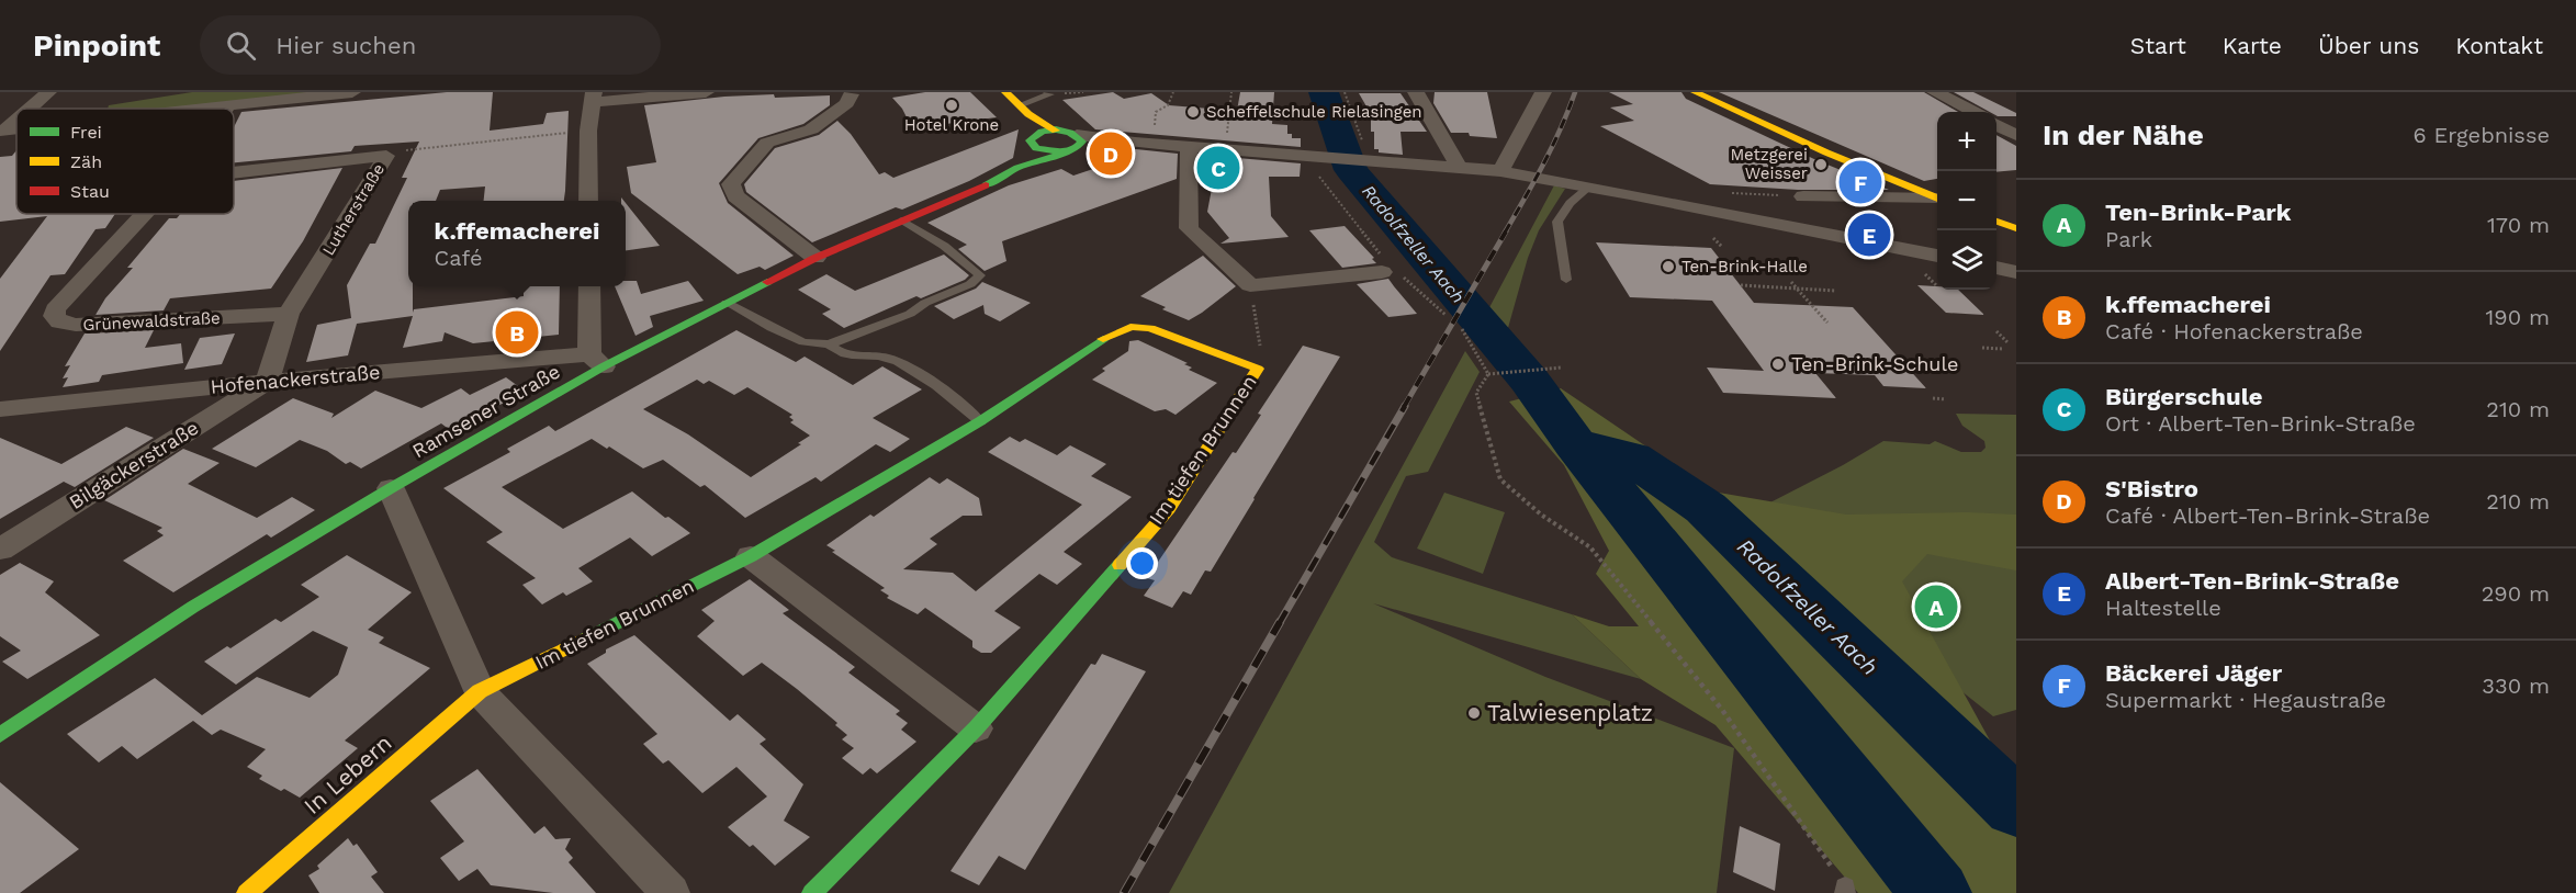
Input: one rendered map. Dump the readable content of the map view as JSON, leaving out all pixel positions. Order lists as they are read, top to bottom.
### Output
{
  "streets": {
    "main road": ["Ramsener Straße", "Im tiefen Brunnen", "In Lebern"],
    "street": [
      "Lutherstraße",
      "Grünewaldstraße",
      "Hofenackerstraße",
      "Bilgäckerstraße"
    ]
  },
  "crossings": [
    ["Lutherstraße", "Grünewaldstraße"],
    ["Lutherstraße", "Hofenackerstraße"],
    ["Lutherstraße", "Bilgäckerstraße"],
    ["Hofenackerstraße", "Ramsener Straße"],
    ["Hofenackerstraße", "Bilgäckerstraße"],
    ["Im tiefen Brunnen", "In Lebern"]
  ],
  "water": ["Radolfzeller Aach"],
  "places": [
    "Hotel Krone",
    "Scheffelschule Rielasingen",
    "Metzgerei Weisser",
    "Ten-Brink-Halle",
    "Ten-Brink-Schule",
    "Talwiesenplatz"
  ],
  "legend": ["Frei", "Zäh", "Stau"],
  "page": {
    "header": "Pinpoint",
    "search": "Hier suchen",
    "nav": [
      "Start",
      "Karte",
      "Über uns",
      "Kontakt"
    ],
    "heading": ["In der Nähe", "6 Ergebnisse"],
    "map_buttons": ["+", "−"],
    "pins": [
      "D",
      "C",
      "F",
      "E",
      "B",
      "A"
    ],
    "list": [
      {
        "mark": "A",
        "name": "Ten-Brink-Park",
        "note": "Park",
        "value": "170 m"
      },
      {
        "mark": "B",
        "name": "k.ffemacherei",
        "note": "Café · Hofenackerstraße",
        "value": "190 m"
      },
      {
        "mark": "C",
        "name": "Bürgerschule",
        "note": "Ort · Albert-Ten-Brink-Straße",
        "value": "210 m"
      },
      {
        "mark": "D",
        "name": "S'Bistro",
        "note": "Café · Albert-Ten-Brink-Straße",
        "value": "210 m"
      },
      {
        "mark": "E",
        "name": "Albert-Ten-Brink-Straße",
        "note": "Haltestelle",
        "value": "290 m"
      },
      {
        "mark": "F",
        "name": "Bäckerei Jäger",
        "note": "Supermarkt · Hegaustraße",
        "value": "330 m"
      }
    ],
    "popup": ["k.ffemacherei", "Café"]
  }
}
